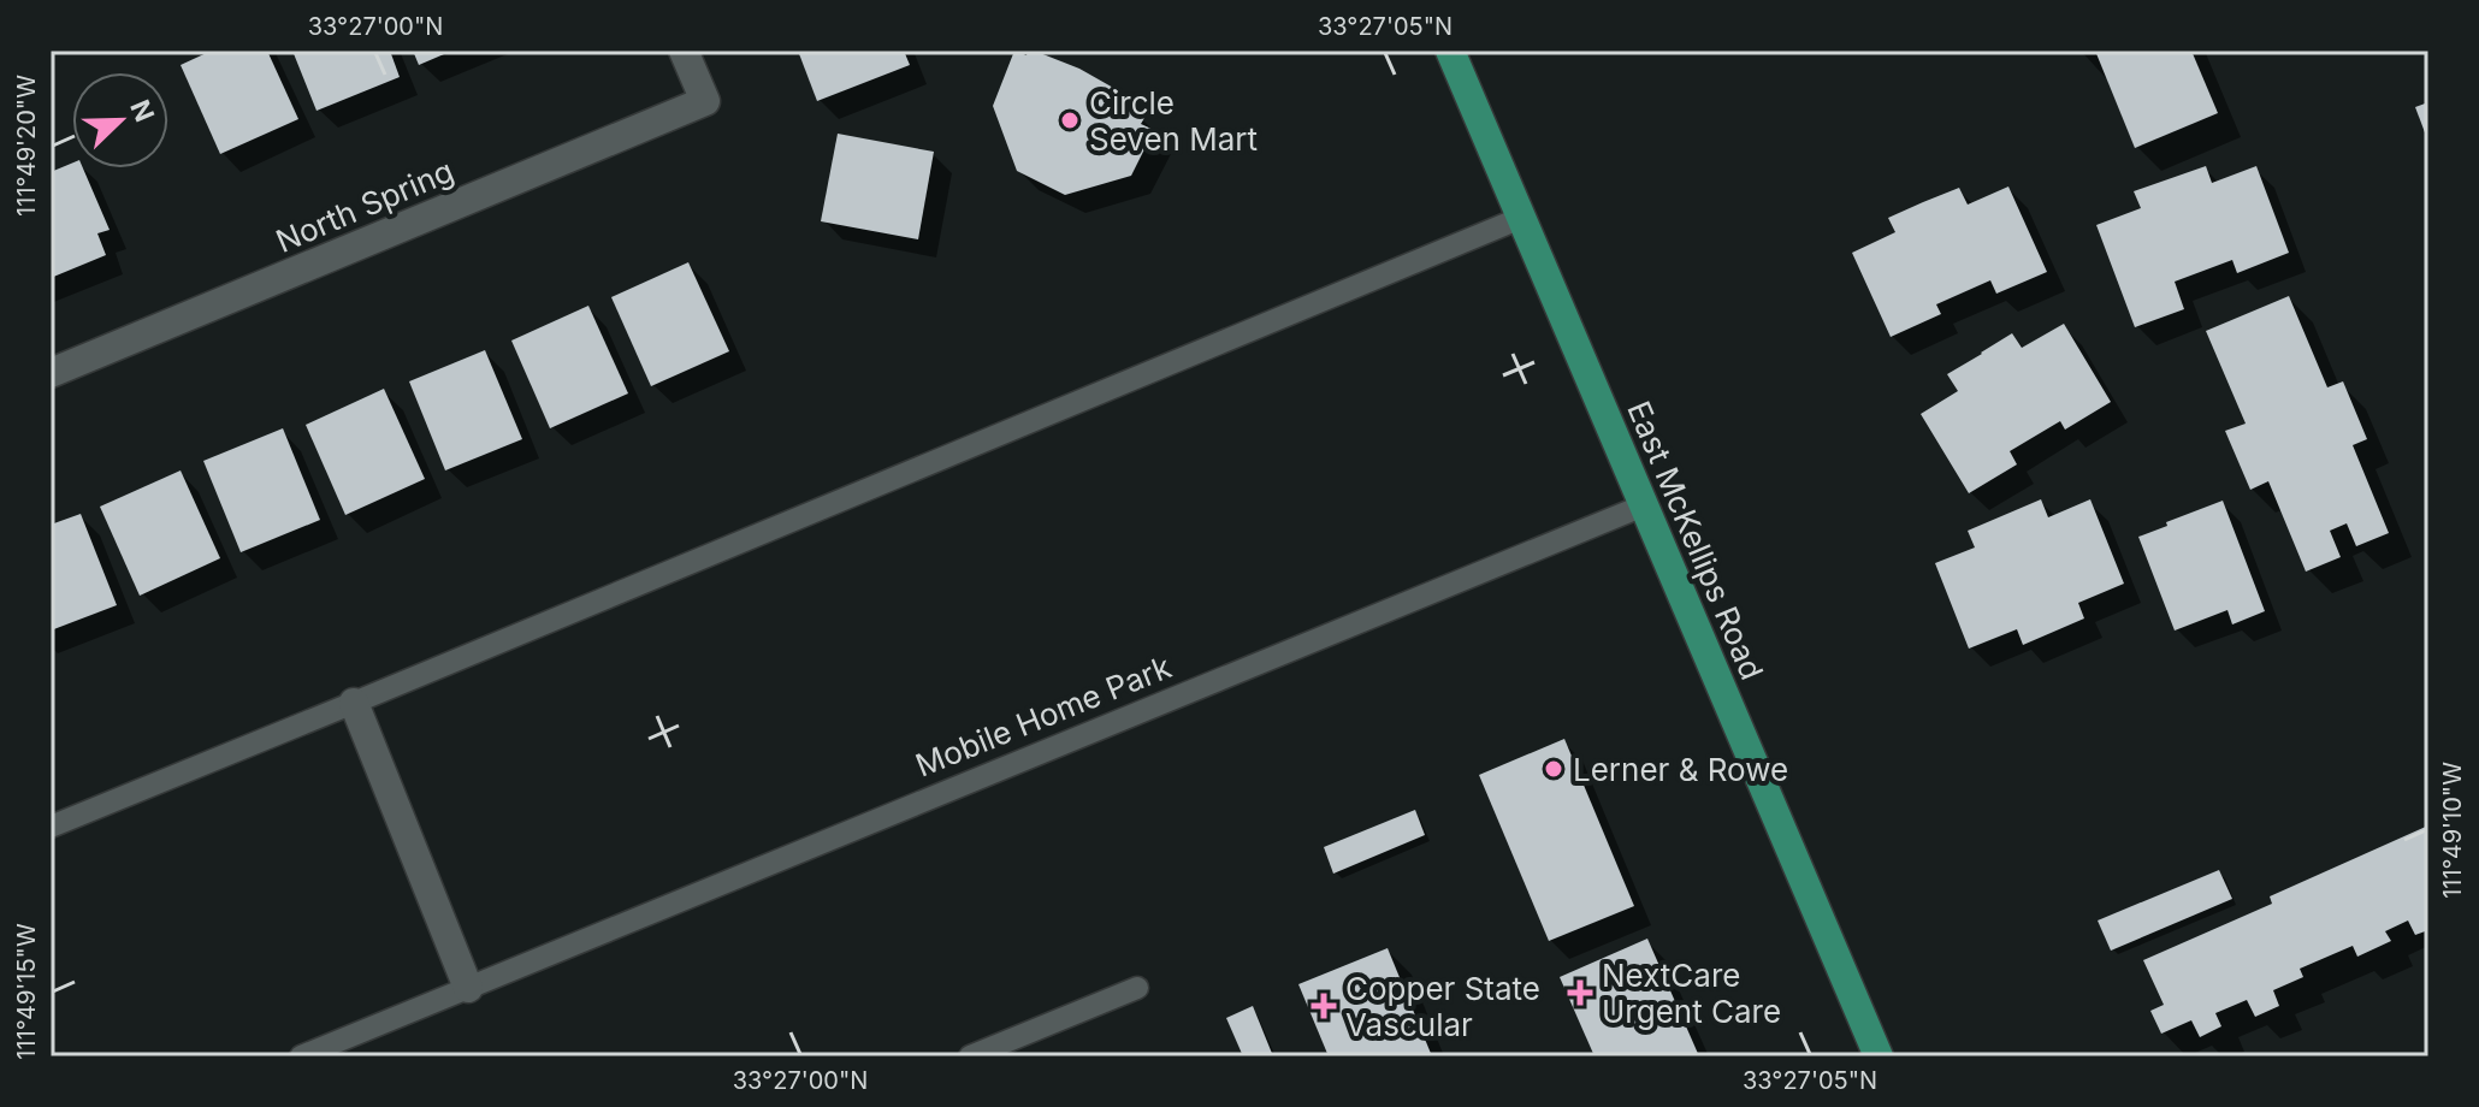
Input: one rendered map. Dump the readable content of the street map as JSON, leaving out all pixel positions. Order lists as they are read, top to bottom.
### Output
{
  "streets": {
    "main road": ["East McKellips Road"],
    "street": ["North Spring"],
    "lane": ["Mobile Home Park"]
  },
  "crossings": [
    ["East McKellips Road", "Mobile Home Park"]
  ],
  "places": {
    "other": ["Circle Seven Mart", "Lerner & Rowe"],
    "health": ["NextCare Urgent Care", "Copper State Vascular"]
  },
  "north": "top right",
  "coordinates": [
    "33°27'00\"N",
    "33°27'05\"N",
    "111°49'20\"W",
    "111°49'10\"W",
    "111°49'15\"W"
  ]
}
